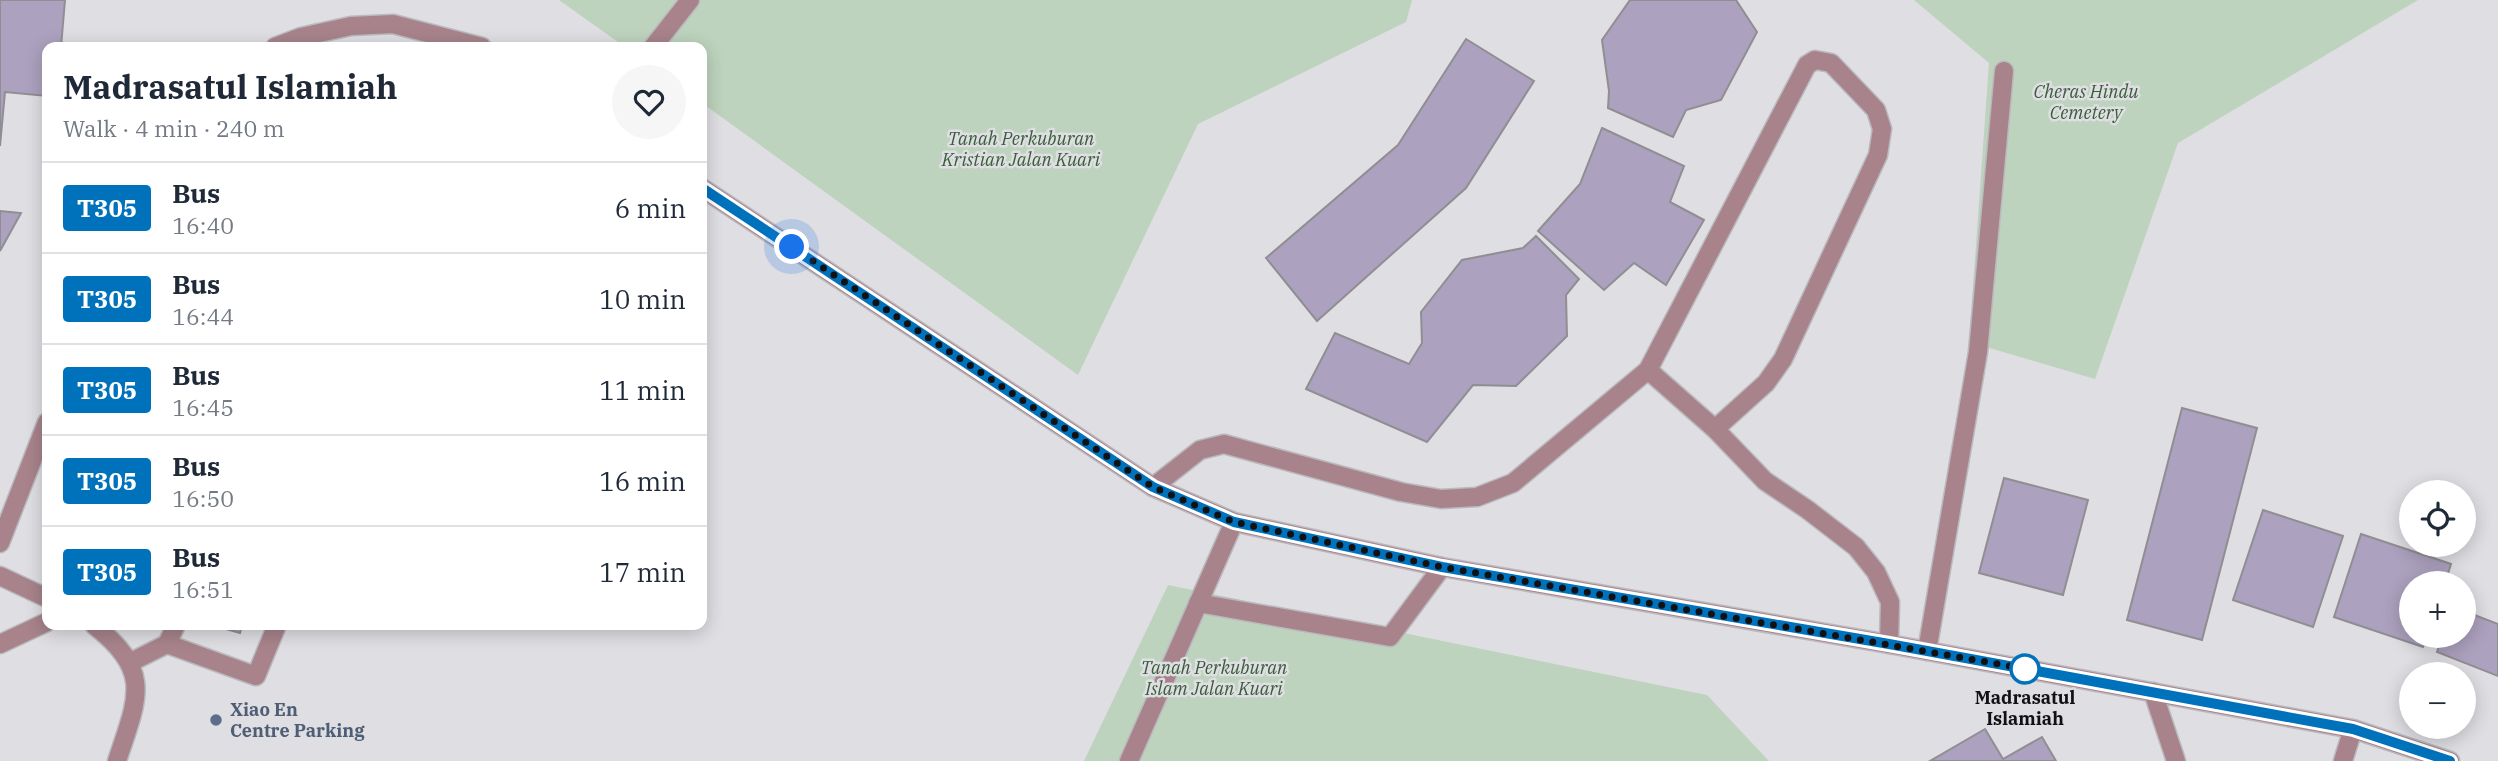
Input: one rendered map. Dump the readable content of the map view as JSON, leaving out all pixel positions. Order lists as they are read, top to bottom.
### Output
{
  "parks": ["Cheras Hindu Cemetery", "Tanah Perkuburan Kristian Jalan Kuari", "Tanah Perkuburan Islam Jalan Kuari"],
  "places": ["Madrasatul Islamiah", "Xiao En Centre Parking"],
  "lines": ["bus line T305"],
  "page": {
    "heading": ["Madrasatul Islamiah", "Walk · 4 min · 240 m"],
    "list": [
      {
        "mark": "T305",
        "name": "Bus",
        "note": "16:40",
        "value": "6 min"
      },
      {
        "mark": "T305",
        "name": "Bus",
        "note": "16:44",
        "value": "10 min"
      },
      {
        "mark": "T305",
        "name": "Bus",
        "note": "16:45",
        "value": "11 min"
      },
      {
        "mark": "T305",
        "name": "Bus",
        "note": "16:50",
        "value": "16 min"
      },
      {
        "mark": "T305",
        "name": "Bus",
        "note": "16:51",
        "value": "17 min"
      }
    ],
    "map_buttons": ["+", "−"]
  }
}
